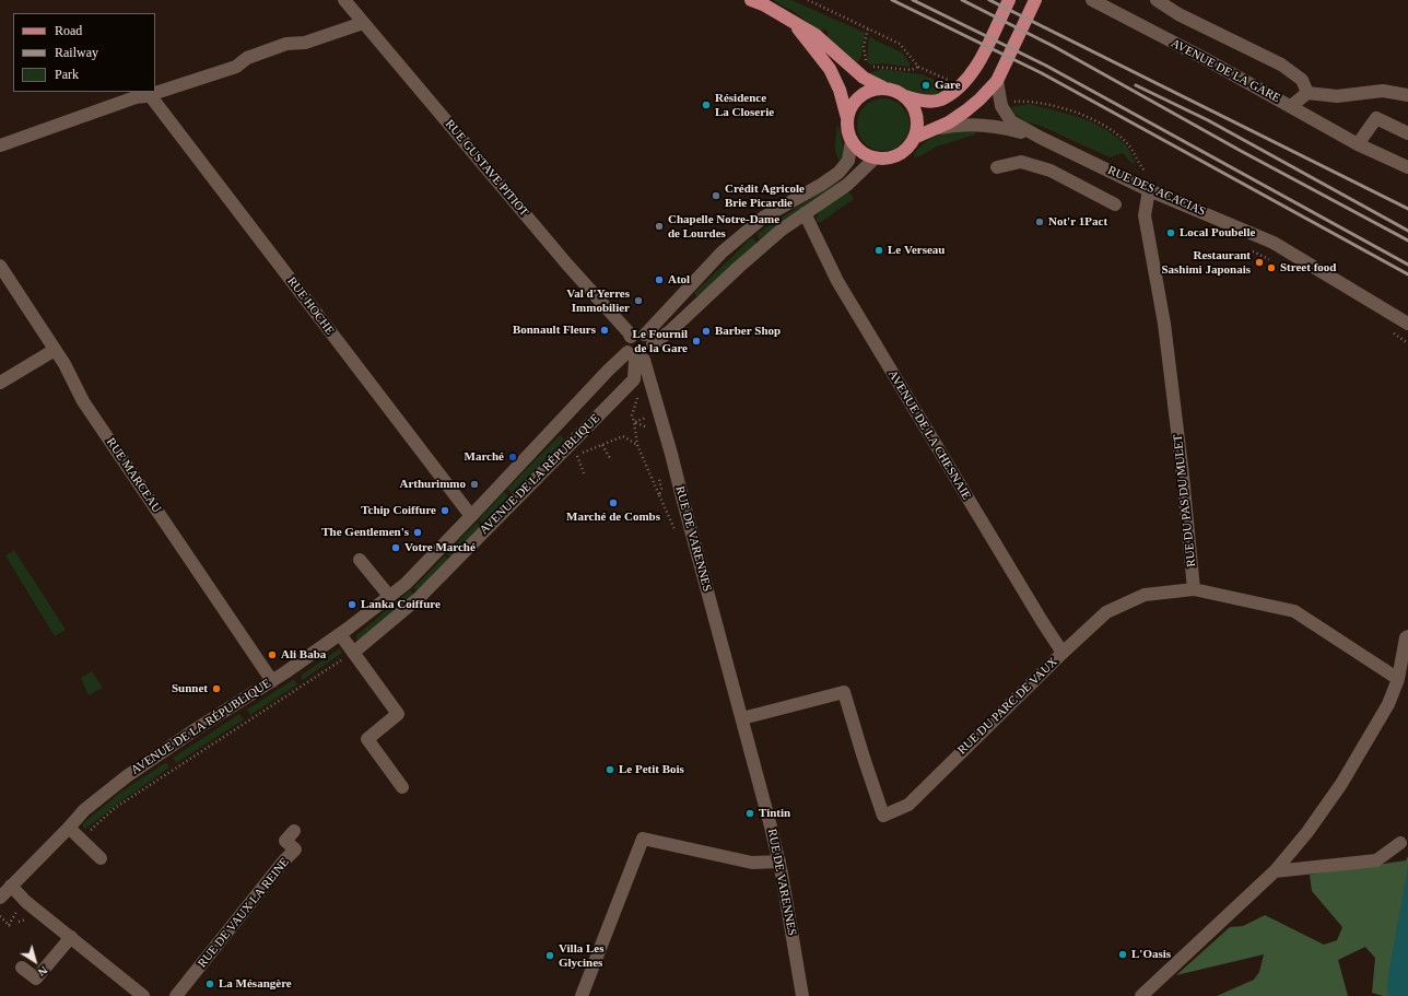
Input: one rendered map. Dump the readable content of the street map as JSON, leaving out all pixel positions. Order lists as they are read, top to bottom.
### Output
{
  "streets": {
    "street": [
      "AVENUE DE LA GARE",
      "RUE GUSTAVE PITIOT",
      "RUE DES ACACIAS",
      "RUE HOCHE",
      "AVENUE DE LA CHESNAIE",
      "AVENUE DE LA RÉPUBLIQUE",
      "RUE MARCEAU",
      "RUE DU PAS DU MULET",
      "RUE DE VARENNES",
      "RUE DU PARC DE VAUX",
      "RUE DE VAUX LA REINE"
    ]
  },
  "crossings": [
    ["RUE GUSTAVE PITIOT", "AVENUE DE LA RÉPUBLIQUE"],
    ["RUE GUSTAVE PITIOT", "RUE DE VARENNES"],
    ["RUE DES ACACIAS", "RUE DU PAS DU MULET"],
    ["RUE HOCHE", "AVENUE DE LA RÉPUBLIQUE"],
    ["AVENUE DE LA CHESNAIE", "RUE DU PARC DE VAUX"],
    ["AVENUE DE LA RÉPUBLIQUE", "RUE MARCEAU"],
    ["AVENUE DE LA RÉPUBLIQUE", "RUE DE VARENNES"],
    ["RUE DU PAS DU MULET", "RUE DU PARC DE VAUX"],
    ["RUE DE VARENNES", "RUE DU PARC DE VAUX"]
  ],
  "places": [
    "Gare",
    "Résidence La Closerie",
    "Crédit Agricole Brie Picardie",
    "Not'r 1Pact",
    "Chapelle Notre-Dame de Lourdes",
    "Local Poubelle",
    "Le Verseau",
    "Restaurant Sashimi Japonais",
    "Street food",
    "Atol",
    "Val d'Yerres Immobilier",
    "Bonnault Fleurs",
    "Barber Shop",
    "Le Fournil de la Gare",
    "Marché",
    "Arthurimmo",
    "Marché de Combs",
    "Tchip Coiffure",
    "The Gentlemen's",
    "Votre Marché",
    "Lanka Coiffure",
    "Ali Baba",
    "Sunnet",
    "Le Petit Bois",
    "Tintin",
    "L'Oasis",
    "Villa Les Glycines",
    "La Mésangère"
  ],
  "legend": ["Road", "Railway", "Park"],
  "north": "bottom right"
}
